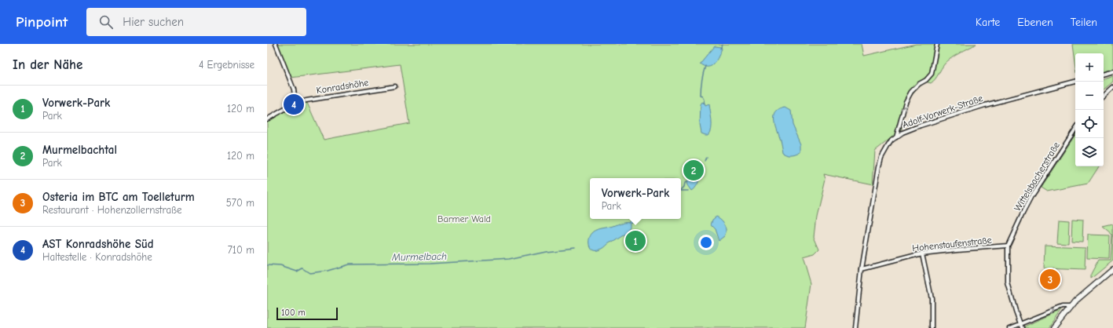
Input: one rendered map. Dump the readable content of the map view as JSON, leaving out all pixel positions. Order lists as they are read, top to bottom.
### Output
{
  "streets": {
    "street": [
      "Konradshöhe",
      "Adolf-Vorwerk-Straße",
      "Wittelsbacherstraße",
      "Hohenstaufenstraße"
    ]
  },
  "crossings": [
    ["Adolf-Vorwerk-Straße", "Hohenstaufenstraße"],
    ["Wittelsbacherstraße", "Hohenstaufenstraße"]
  ],
  "water": ["Murmelbach"],
  "parks": ["Barmer Wald"],
  "scale_bar": "100 m",
  "page": {
    "header": "Pinpoint",
    "search": "Hier suchen",
    "nav": ["Karte", "Ebenen", "Teilen"],
    "heading": ["In der Nähe", "4 Ergebnisse"],
    "map_buttons": ["+", "−"],
    "list": [
      {
        "mark": "1",
        "name": "Vorwerk-Park",
        "note": "Park",
        "value": "120 m"
      },
      {
        "mark": "2",
        "name": "Murmelbachtal",
        "note": "Park",
        "value": "120 m"
      },
      {
        "mark": "3",
        "name": "Osteria im BTC am Toelleturm",
        "note": "Restaurant · Hohenzollernstraße",
        "value": "570 m"
      },
      {
        "mark": "4",
        "name": "AST Konradshöhe Süd",
        "note": "Haltestelle · Konradshöhe",
        "value": "710 m"
      }
    ],
    "pins": [
      "4",
      "2",
      "1",
      "3"
    ],
    "popup": ["Vorwerk-Park", "Park"],
    "scale": "100 m"
  }
}
